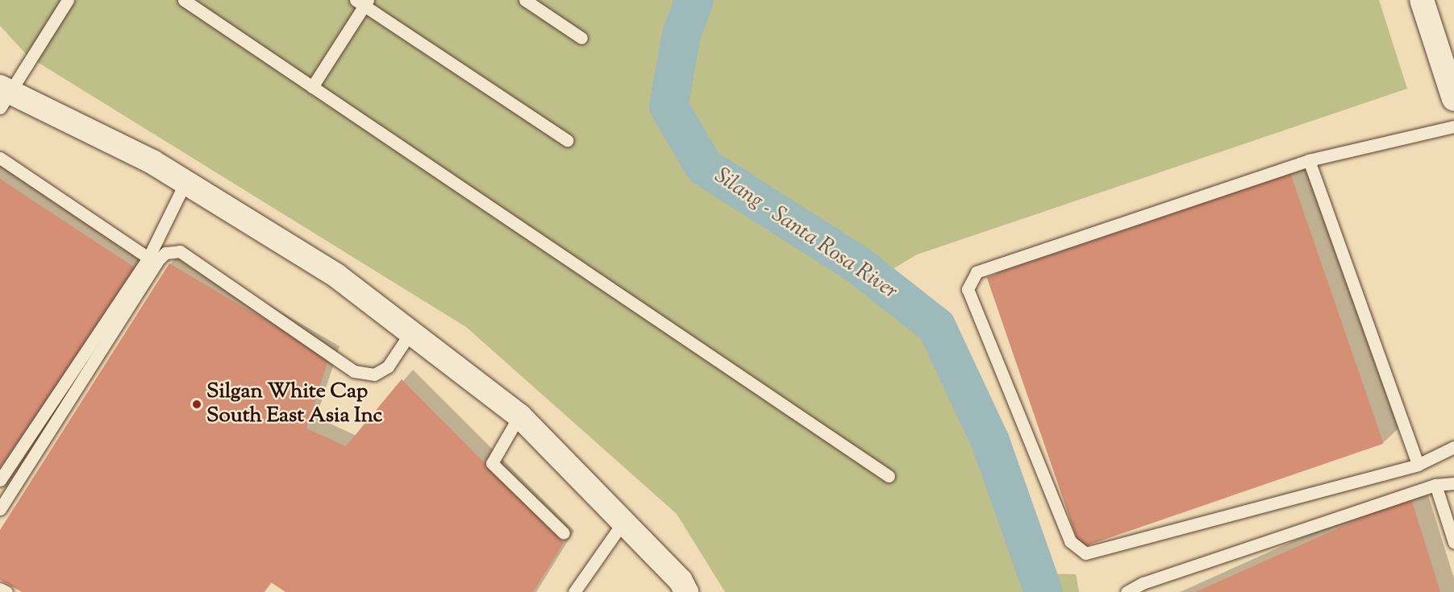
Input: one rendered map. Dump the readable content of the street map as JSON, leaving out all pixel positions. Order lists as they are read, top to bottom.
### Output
{
  "water": ["Silang - Santa Rosa River"],
  "places": ["Silgan White Cap South East Asia Inc"]
}
